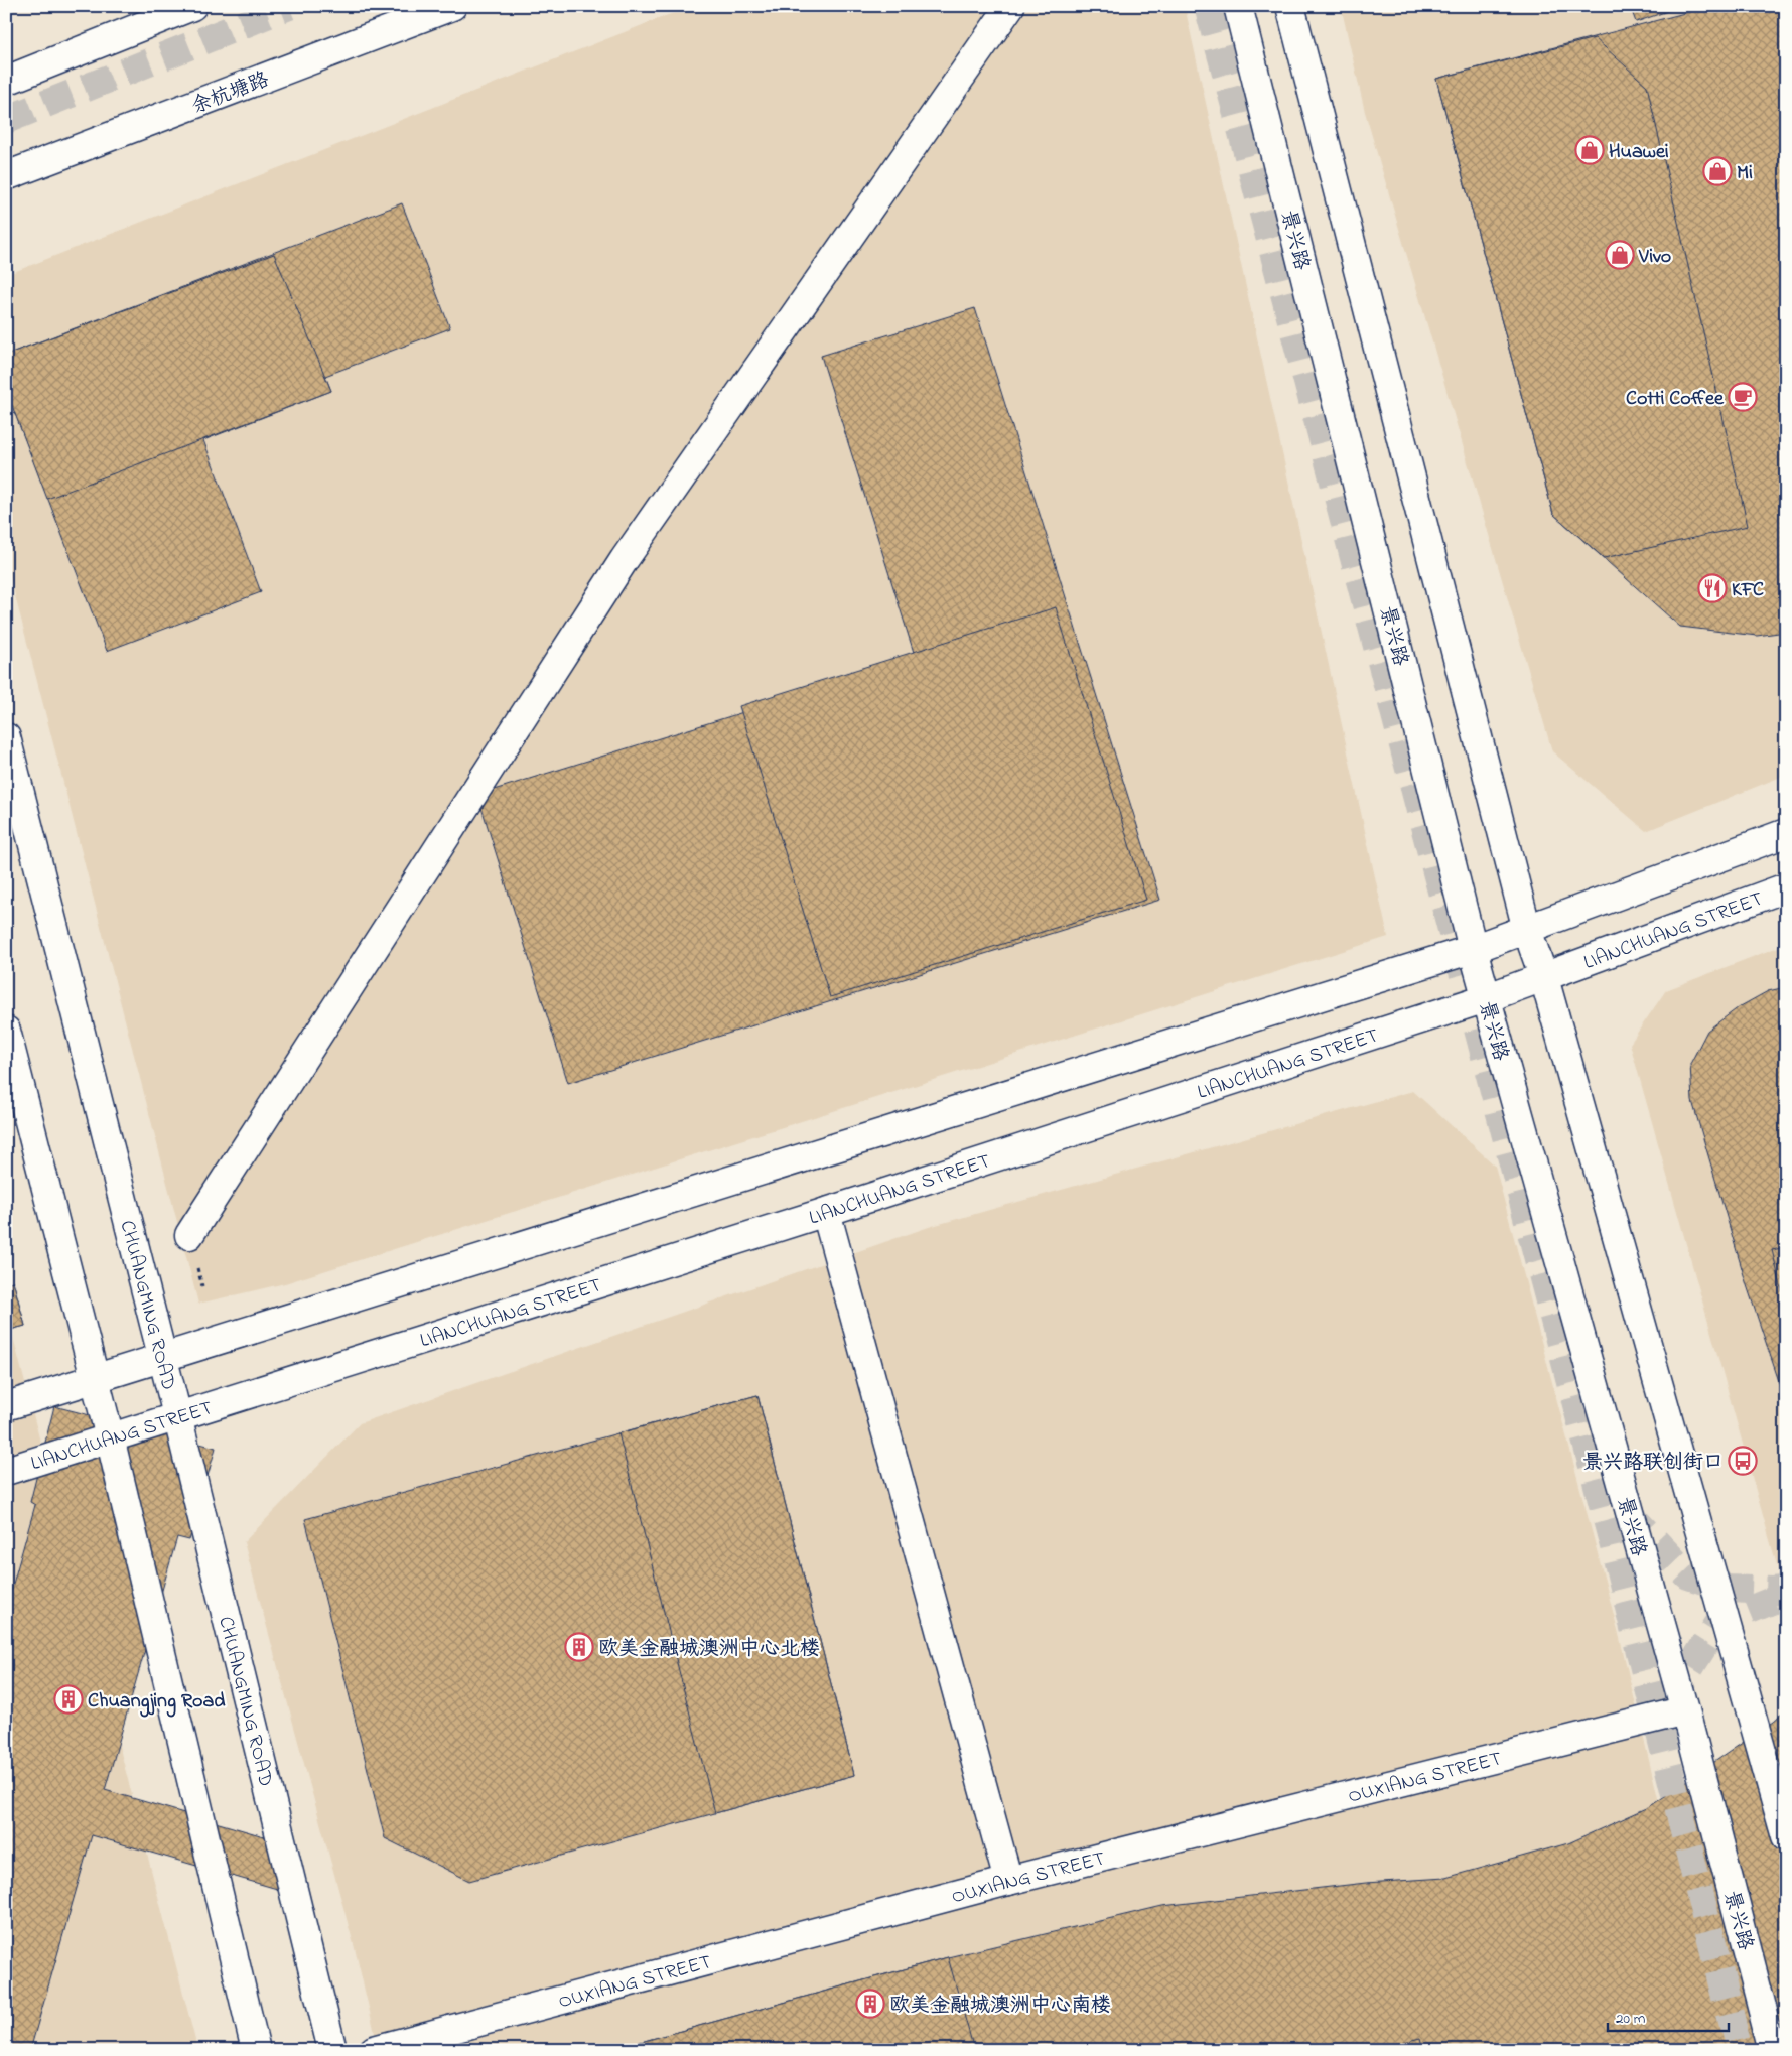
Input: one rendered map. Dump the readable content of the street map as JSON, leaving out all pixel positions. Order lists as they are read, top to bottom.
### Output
{
  "streets": {
    "street": [
      "余杭塘路",
      "景兴路",
      "LIANCHUANG STREET",
      "CHUANGMING ROAD",
      "OUXIANG STREET"
    ]
  },
  "crossings": [
    ["景兴路", "LIANCHUANG STREET"],
    ["景兴路", "OUXIANG STREET"],
    ["LIANCHUANG STREET", "CHUANGMING ROAD"]
  ],
  "places": {
    "shop": ["Huawei", "Mi", "Vivo"],
    "cafe": ["Cotti Coffee"],
    "restaurant": ["KFC"],
    "bus stop": ["景兴路联创街口"],
    "building": ["欧美金融城澳洲中心北楼", "Chuangjing Road", "欧美金融城澳洲中心南楼"]
  },
  "scale_bar": "20 m"
}
